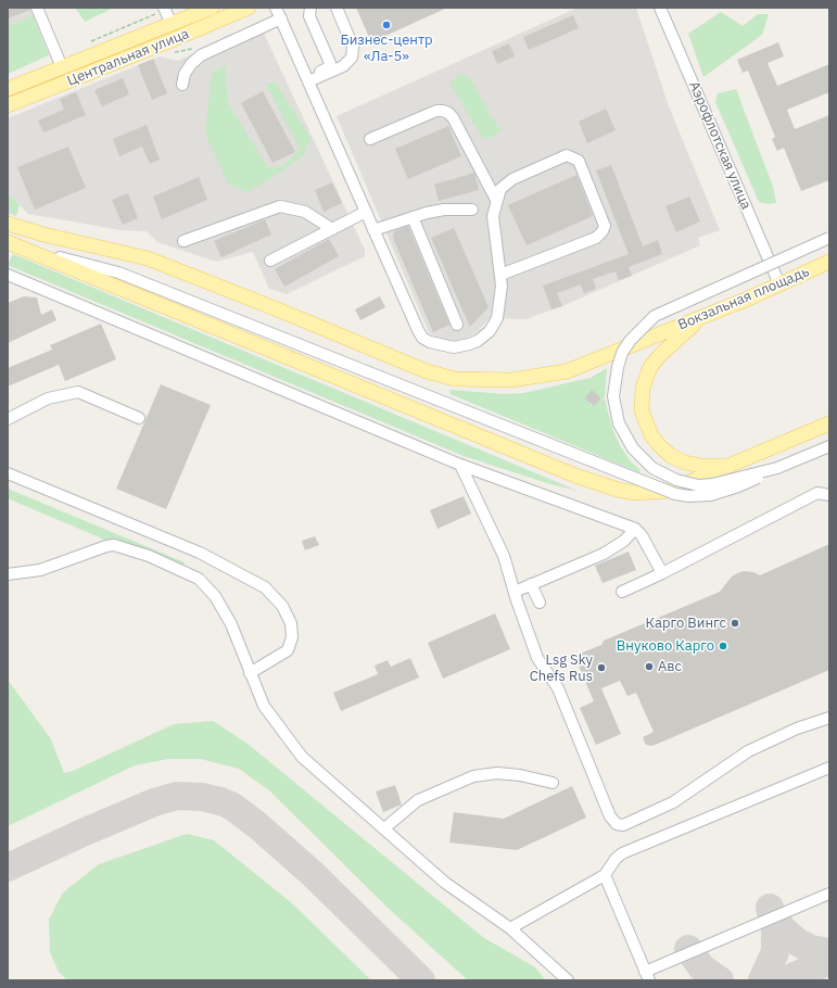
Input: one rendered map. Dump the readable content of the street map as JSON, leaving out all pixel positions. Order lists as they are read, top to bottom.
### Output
{
  "streets": {
    "main road": ["Центральная улица", "Вокзальная площадь"],
    "street": ["Аэрофлотская улица"]
  },
  "crossings": [
    ["Аэрофлотская улица", "Вокзальная площадь"]
  ],
  "places": [
    "Бизнес-центр «Ла-5»",
    "Карго Вингс",
    "Внуково Карго",
    "Авс",
    "Lsg Sky Chefs Rus"
  ]
}
